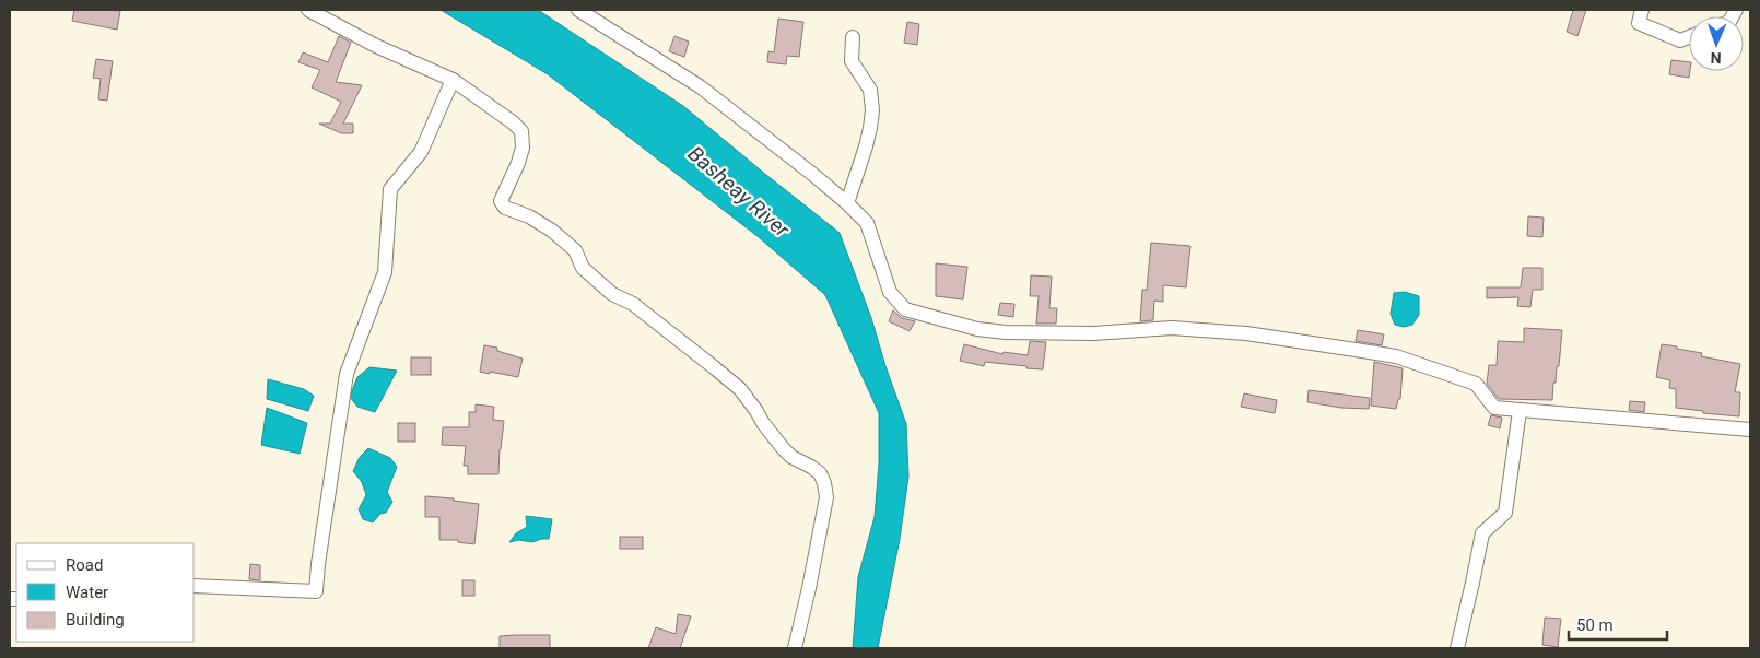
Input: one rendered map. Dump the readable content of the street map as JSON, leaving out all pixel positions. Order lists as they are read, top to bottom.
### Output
{
  "water": ["Basheay River"],
  "legend": ["Road", "Water", "Building"],
  "scale_bar": "50 m",
  "north": "bottom"
}
